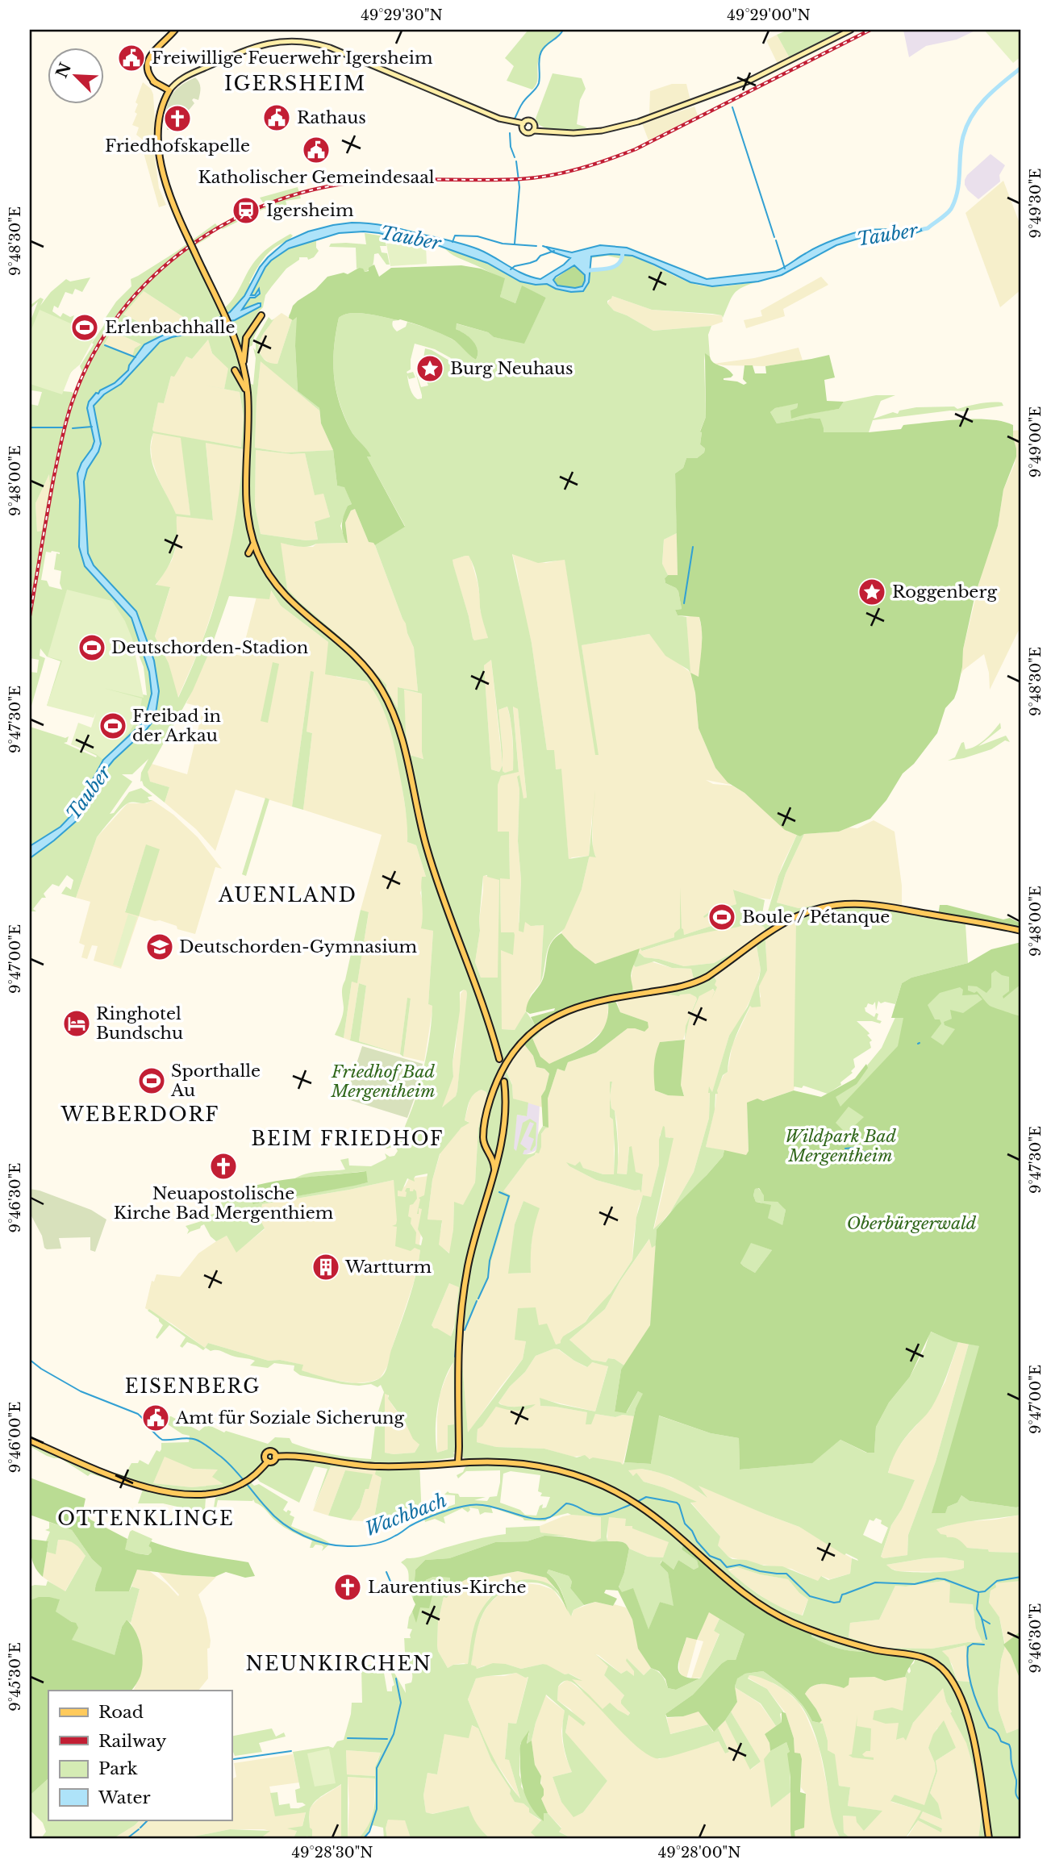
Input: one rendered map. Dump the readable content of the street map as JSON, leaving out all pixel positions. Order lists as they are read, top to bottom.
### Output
{
  "districts": [
    "IGERSHEIM",
    "AUENLAND",
    "WEBERDORF",
    "BEIM FRIEDHOF",
    "EISENBERG",
    "OTTENKLINGE",
    "NEUNKIRCHEN"
  ],
  "water": ["Tauber", "Wachbach"],
  "parks": ["Friedhof Bad Mergentheim", "Wildpark Bad Mergentheim", "Oberbürgerwald"],
  "places": {
    "public building": [
      "Freiwillige Feuerwehr Igersheim",
      "Rathaus",
      "Katholischer Gemeindesaal",
      "Amt für Soziale Sicherung"
    ],
    "church": ["Friedhofskapelle", "Neuapostolische Kirche Bad Mergenthiem", "Laurentius-Kirche"],
    "station": ["Igersheim"],
    "sports": [
      "Erlenbachhalle",
      "Deutschorden-Stadion",
      "Freibad in der Arkau",
      "Boule / Pétanque",
      "Sporthalle Au"
    ],
    "place": ["Burg Neuhaus", "Roggenberg"],
    "school or university": ["Deutschorden-Gymnasium"],
    "hotel": ["Ringhotel Bundschu"],
    "building": ["Wartturm"]
  },
  "legend": [
    "Road",
    "Railway",
    "Park",
    "Water"
  ],
  "north": "top left",
  "coordinates": [
    "49°29'30\"N",
    "49°29'00\"N",
    "9°49'30\"E",
    "9°48'30\"E",
    "9°49'00\"E",
    "9°48'00\"E",
    "9°47'30\"E",
    "9°47'00\"E",
    "9°46'30\"E",
    "9°46'00\"E",
    "9°45'30\"E",
    "49°28'30\"N",
    "49°28'00\"N"
  ]
}
